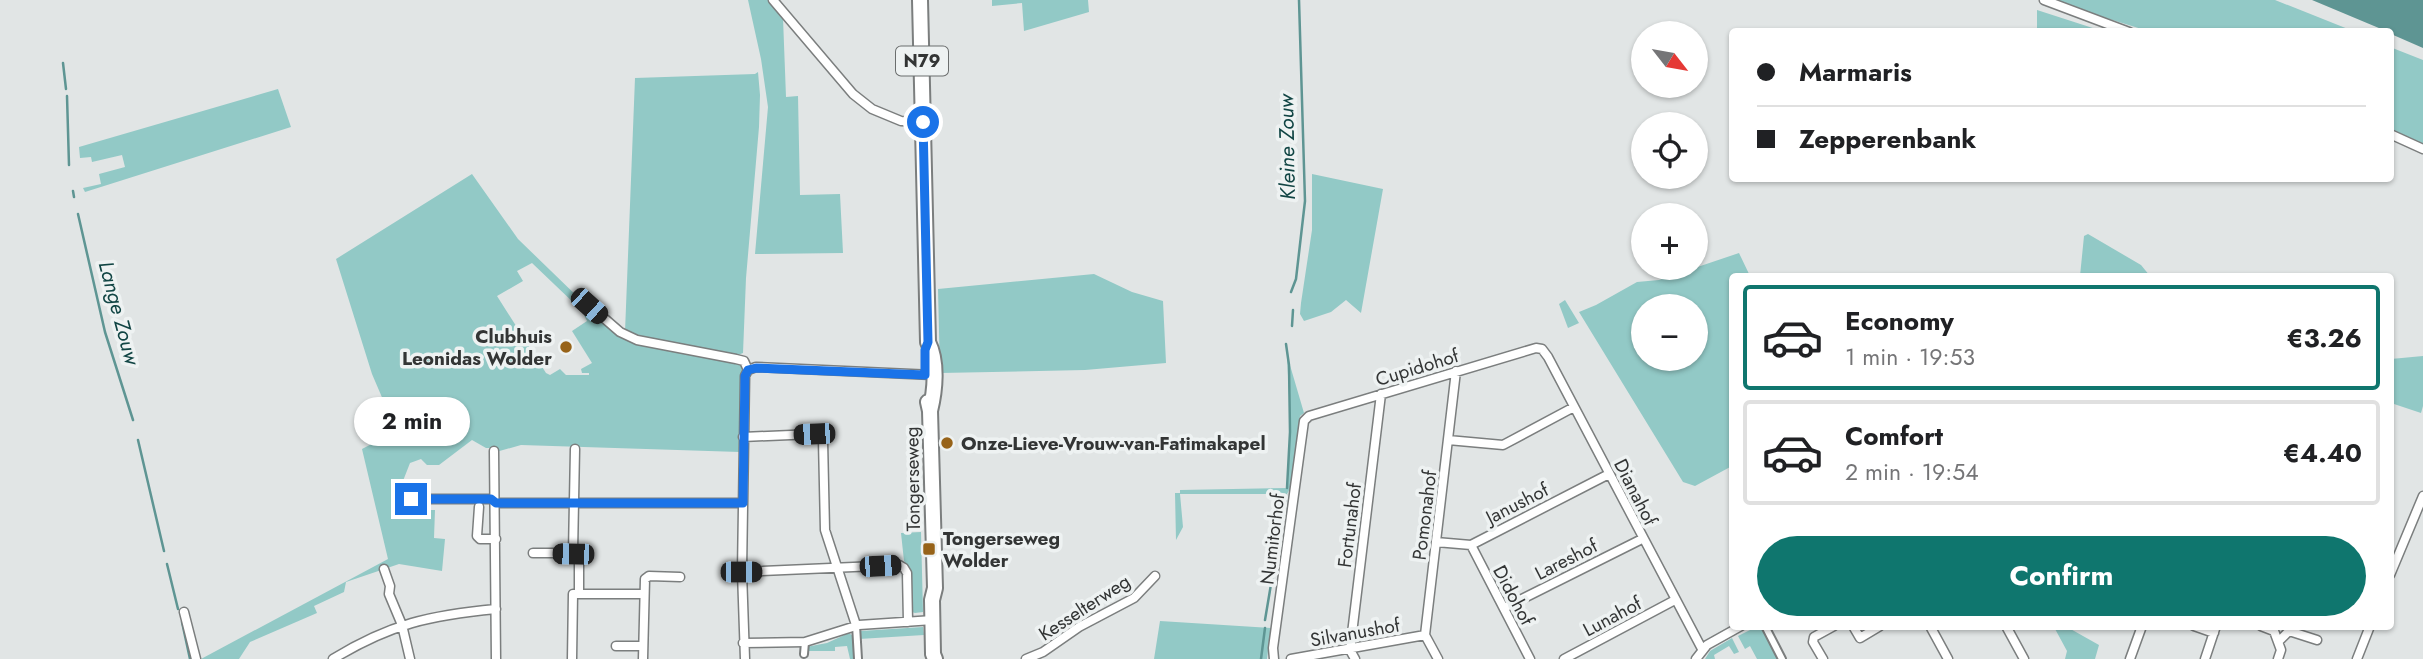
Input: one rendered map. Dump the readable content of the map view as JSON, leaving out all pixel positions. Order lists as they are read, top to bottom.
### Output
{
  "streets": {
    "main road": ["N79", "Tongerseweg"],
    "street": [
      "Cupidohof",
      "Dianahof",
      "Janushof",
      "Pomonahof",
      "Fortunahof",
      "Numitorhof",
      "Lareshof",
      "Didohof",
      "Kesselterweg",
      "Lunahof",
      "Silvanushof"
    ]
  },
  "crossings": [
    ["N79", "Tongerseweg"],
    ["Cupidohof", "Dianahof"],
    ["Cupidohof", "Pomonahof"],
    ["Cupidohof", "Fortunahof"],
    ["Cupidohof", "Numitorhof"],
    ["Dianahof", "Janushof"],
    ["Dianahof", "Lareshof"],
    ["Dianahof", "Lunahof"],
    ["Janushof", "Pomonahof"],
    ["Janushof", "Didohof"],
    ["Pomonahof", "Silvanushof"],
    ["Fortunahof", "Silvanushof"],
    ["Lareshof", "Didohof"]
  ],
  "water": ["Kleine Zouw", "Lange Zouw"],
  "places": {
    "other": ["Clubhuis Leonidas Wolder", "Onze-Lieve-Vrouw-van-Fatimakapel"],
    "transit": ["Tongerseweg Wolder"]
  },
  "north": "bottom right",
  "page": {
    "map_buttons": ["+", "−"],
    "banner": ["Marmaris", "Zepperenbank"],
    "list": [
      {
        "name": "Economy",
        "note": "1 min · 19:53",
        "value": "€3.26"
      },
      {
        "name": "Comfort",
        "note": "2 min · 19:54",
        "value": "€4.40"
      }
    ],
    "bubble": "2 min",
    "buttons": "Confirm"
  }
}
